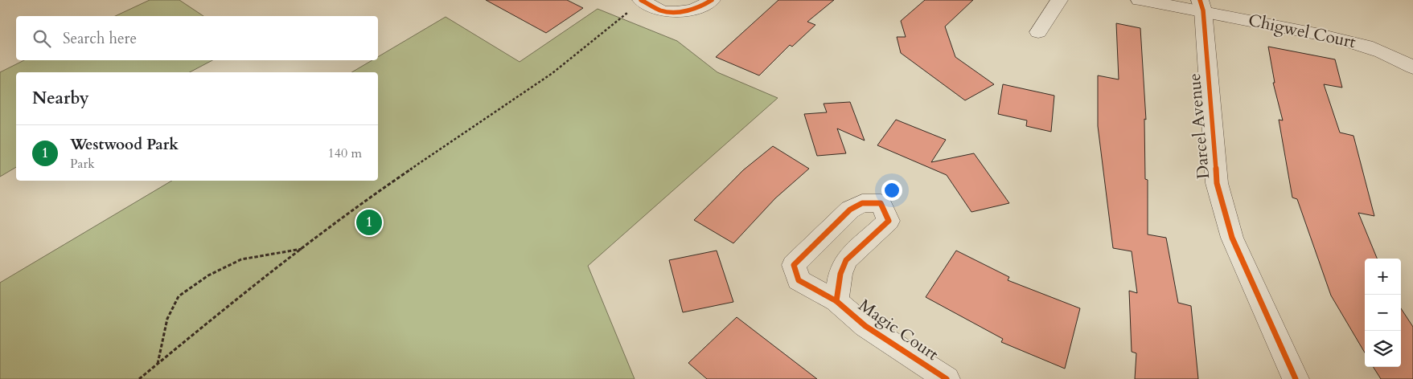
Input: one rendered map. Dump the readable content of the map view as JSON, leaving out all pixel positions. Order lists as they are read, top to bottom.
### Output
{
  "streets": {
    "street": ["Chigwel Court", "Darcel Avenue", "Magic Court"]
  },
  "crossings": [
    ["Chigwel Court", "Darcel Avenue"]
  ],
  "page": {
    "search": "Search here",
    "heading": "Nearby",
    "list": [
      {
        "mark": "1",
        "name": "Westwood Park",
        "note": "Park",
        "value": "140 m"
      }
    ],
    "pins": "1",
    "map_buttons": ["+", "−"]
  }
}
